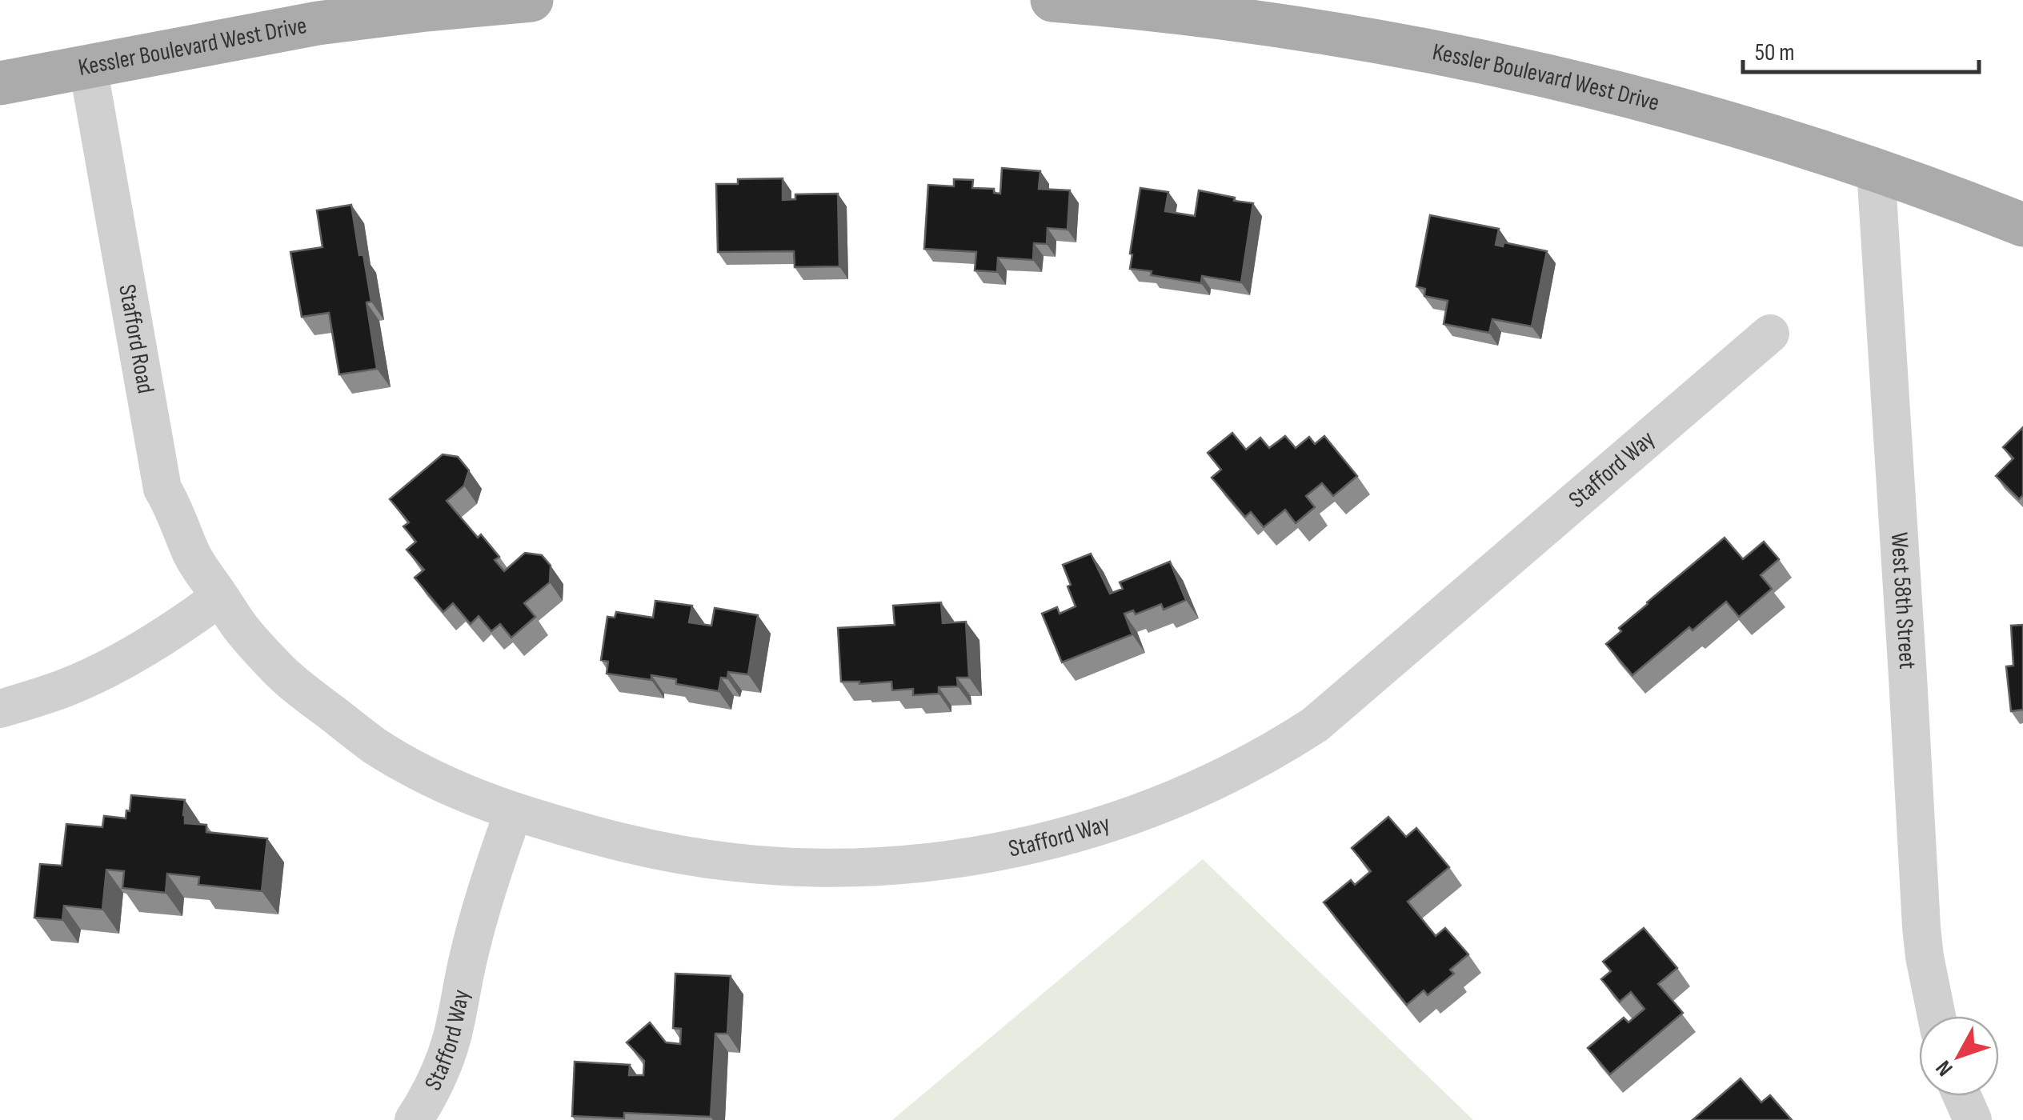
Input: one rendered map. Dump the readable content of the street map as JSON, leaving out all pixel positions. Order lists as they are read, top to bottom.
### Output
{
  "streets": {
    "main road": ["Kessler Boulevard West Drive"],
    "street": ["Stafford Road", "Stafford Way", "West 58th Street"]
  },
  "crossings": [
    ["Kessler Boulevard West Drive", "Stafford Road"],
    ["Kessler Boulevard West Drive", "West 58th Street"],
    ["Stafford Road", "Stafford Way"]
  ],
  "scale_bar": "50 m",
  "north": "bottom left"
}
